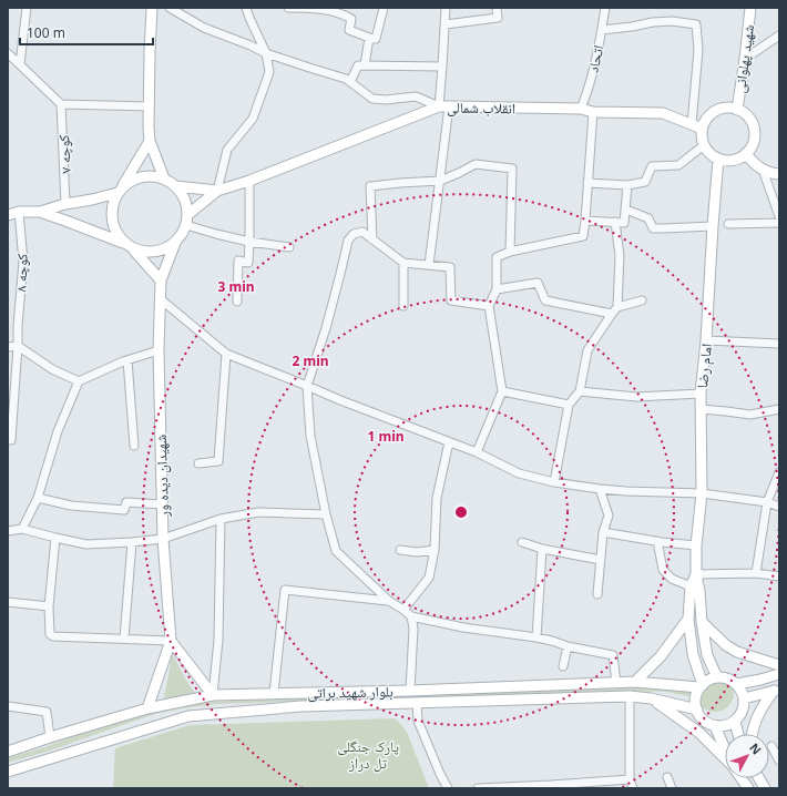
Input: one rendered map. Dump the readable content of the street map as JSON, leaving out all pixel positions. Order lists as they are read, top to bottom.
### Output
{
  "streets": {
    "main road": [
      "شهید پهلوانی",
      "انقلاب شمالی",
      "امام رضا",
      "شهیدان دیده ور",
      "بلوار شهید براتی"
    ],
    "street": ["اتحاد", "کوچه ۷", "کوچه ۸"]
  },
  "crossings": [
    ["اتحاد", "انقلاب شمالی"],
    ["شهید پهلوانی", "انقلاب شمالی"],
    ["شهید پهلوانی", "امام رضا"],
    ["انقلاب شمالی", "امام رضا"],
    ["امام رضا", "بلوار شهید براتی"],
    ["شهیدان دیده ور", "بلوار شهید براتی"]
  ],
  "parks": ["پارک جنگلی تل دراز"],
  "scale_bar": "100 m",
  "north": "top right",
  "rings": ["3 min", "2 min", "1 min"]
}
